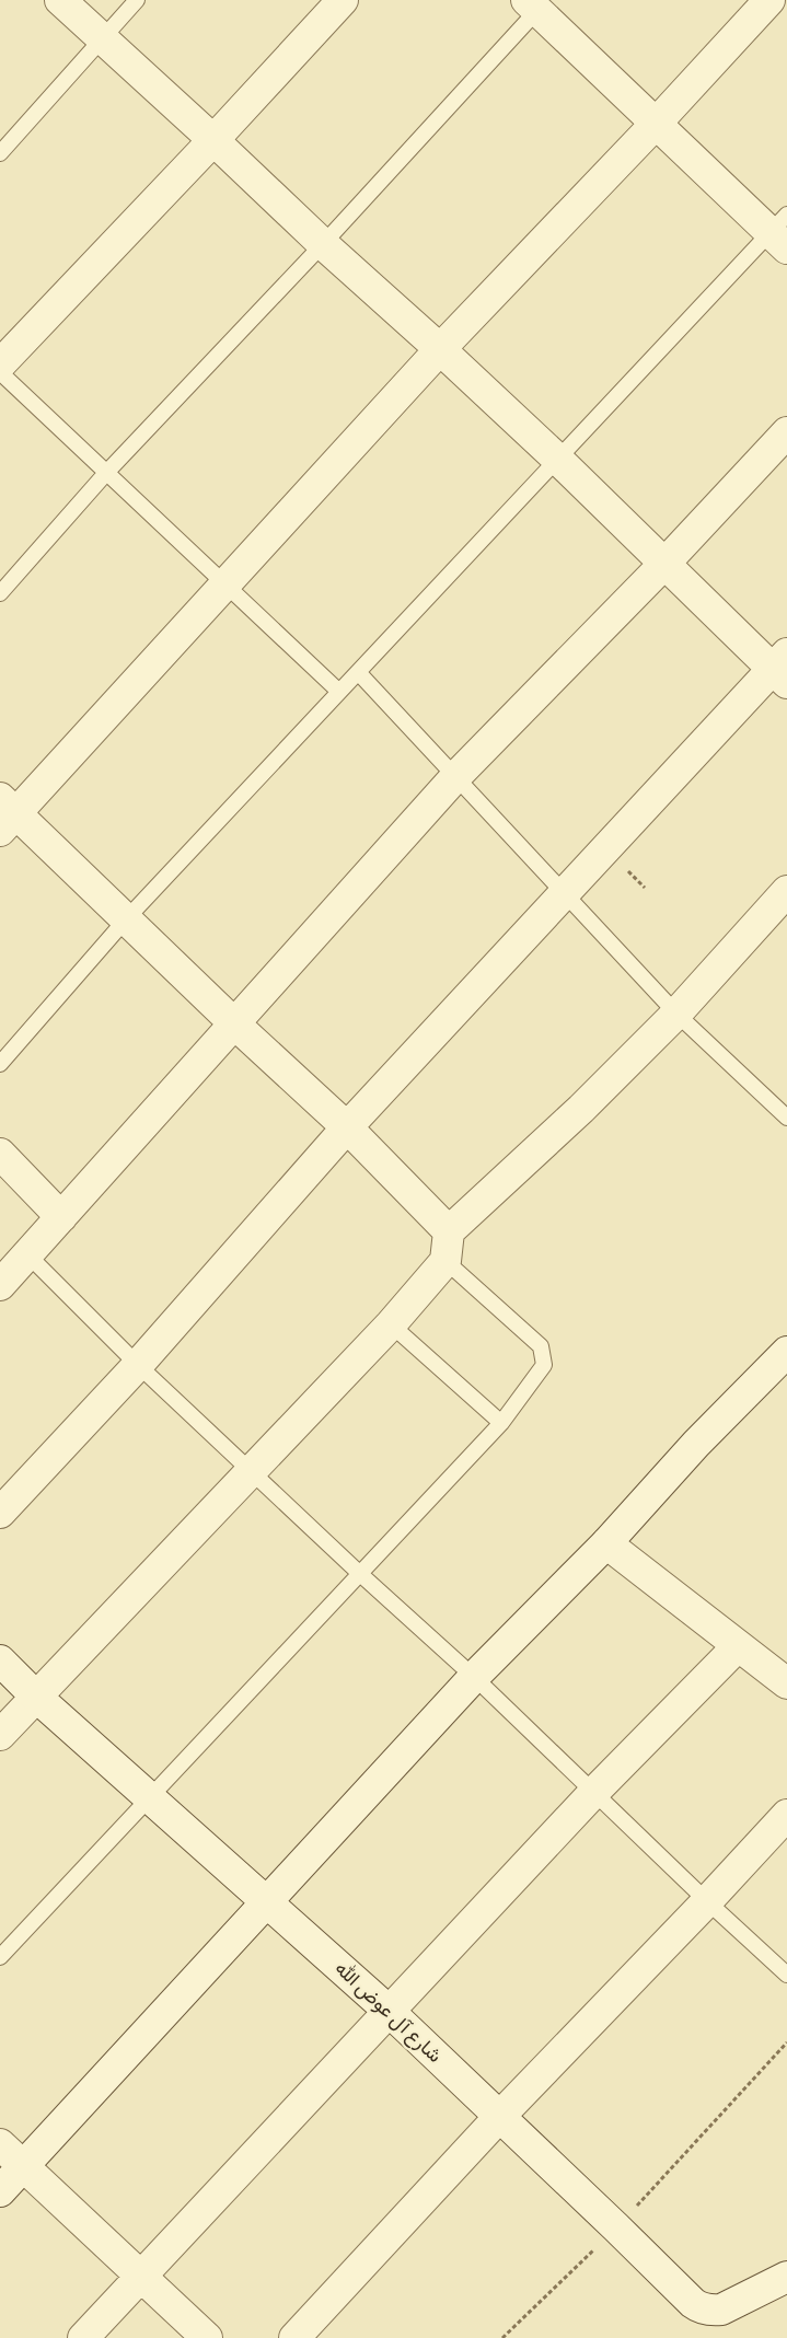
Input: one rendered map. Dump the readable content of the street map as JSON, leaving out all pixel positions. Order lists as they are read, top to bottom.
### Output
{
  "streets": {
    "street": ["شارع آل عوض الله"]
  }
}
